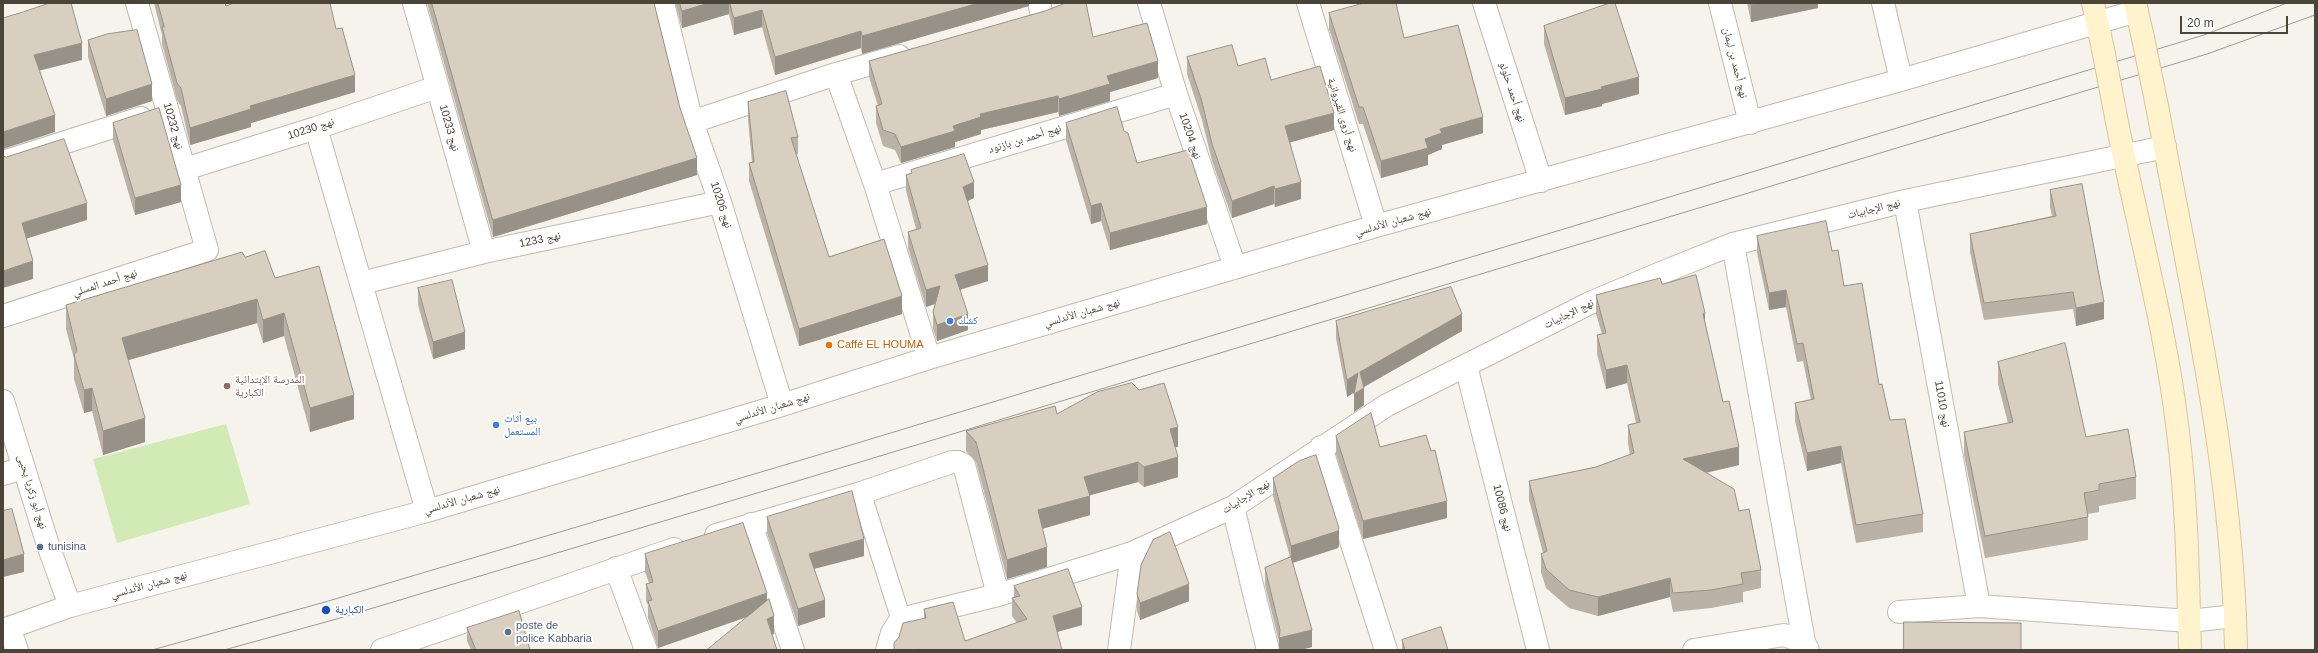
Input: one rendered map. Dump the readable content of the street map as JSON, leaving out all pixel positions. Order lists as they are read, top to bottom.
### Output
{
  "streets": {
    "street": [
      "نهج أحمد بن ليمان",
      "نهج أحمد حلولو",
      "نهج أروى القيروانية",
      "نهج 10232",
      "نهج 10233",
      "نهج 10230",
      "نهج 10204",
      "نهج أحمد بن بازنود",
      "نهج 10206",
      "نهج الإجابيات",
      "نهج شعبان الأندلسي",
      "نهج 1233",
      "نهج أحمد المسلي",
      "نهج 11010",
      "نهج أبو زكريا يحيى",
      "نهج 10086"
    ]
  },
  "crossings": [
    ["نهج أحمد بن ليمان", "نهج شعبان الأندلسي"],
    ["نهج أحمد حلولو", "نهج شعبان الأندلسي"],
    ["نهج أروى القيروانية", "نهج شعبان الأندلسي"],
    ["نهج 10232", "نهج 10230"],
    ["نهج 10232", "نهج أحمد المسلي"],
    ["نهج 10233", "نهج 10230"],
    ["نهج 10233", "نهج 1233"],
    ["نهج 10204", "نهج أحمد بن بازنود"],
    ["نهج 10204", "نهج شعبان الأندلسي"],
    ["نهج 10206", "نهج شعبان الأندلسي"],
    ["نهج 10206", "نهج 1233"],
    ["نهج الإجابيات", "نهج 11010"],
    ["نهج الإجابيات", "نهج 10086"],
    ["نهج شعبان الأندلسي", "نهج أبو زكريا يحيى"]
  ],
  "places": [
    "كشك",
    "Caffé EL HOUMA",
    "المدرسة الإبتدائية الكبارية",
    "بيع أثاث المستعمل",
    "tunisina",
    "الكبارية",
    "poste de police Kabbaria"
  ],
  "scale_bar": "20 m"
}
